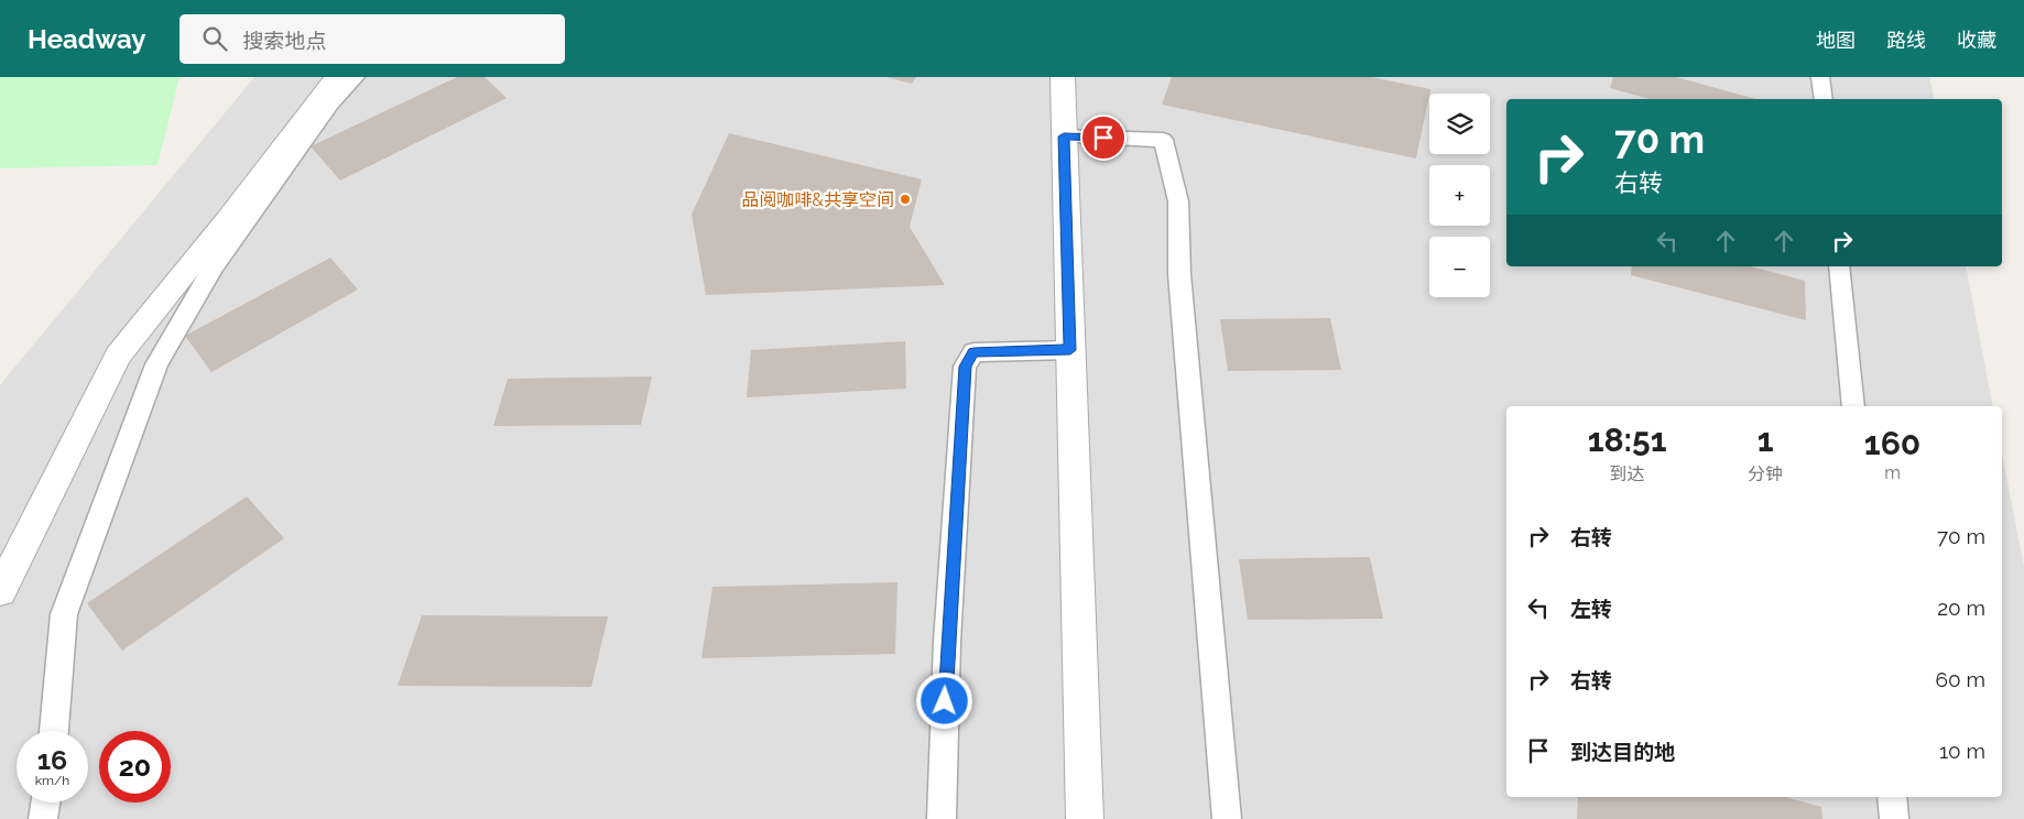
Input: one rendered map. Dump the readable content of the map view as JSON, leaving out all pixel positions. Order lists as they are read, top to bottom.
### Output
{
  "places": ["品阅咖啡&共享空间"],
  "page": {
    "header": "Headway",
    "search": "搜索地点",
    "nav": ["地图", "路线", "收藏"],
    "map_buttons": ["+", "−"],
    "turn": ["70 m", "右转"],
    "eta": [
      "18:51",
      "到达",
      "1",
      "分钟",
      "160",
      "m"
    ],
    "list": [
      {
        "name": "右转",
        "value": "70 m"
      },
      {
        "name": "左转",
        "value": "20 m"
      },
      {
        "name": "右转",
        "value": "60 m"
      },
      {
        "name": "到达目的地",
        "value": "10 m"
      }
    ],
    "speed": "16 km/h",
    "limit": "20"
  }
}
